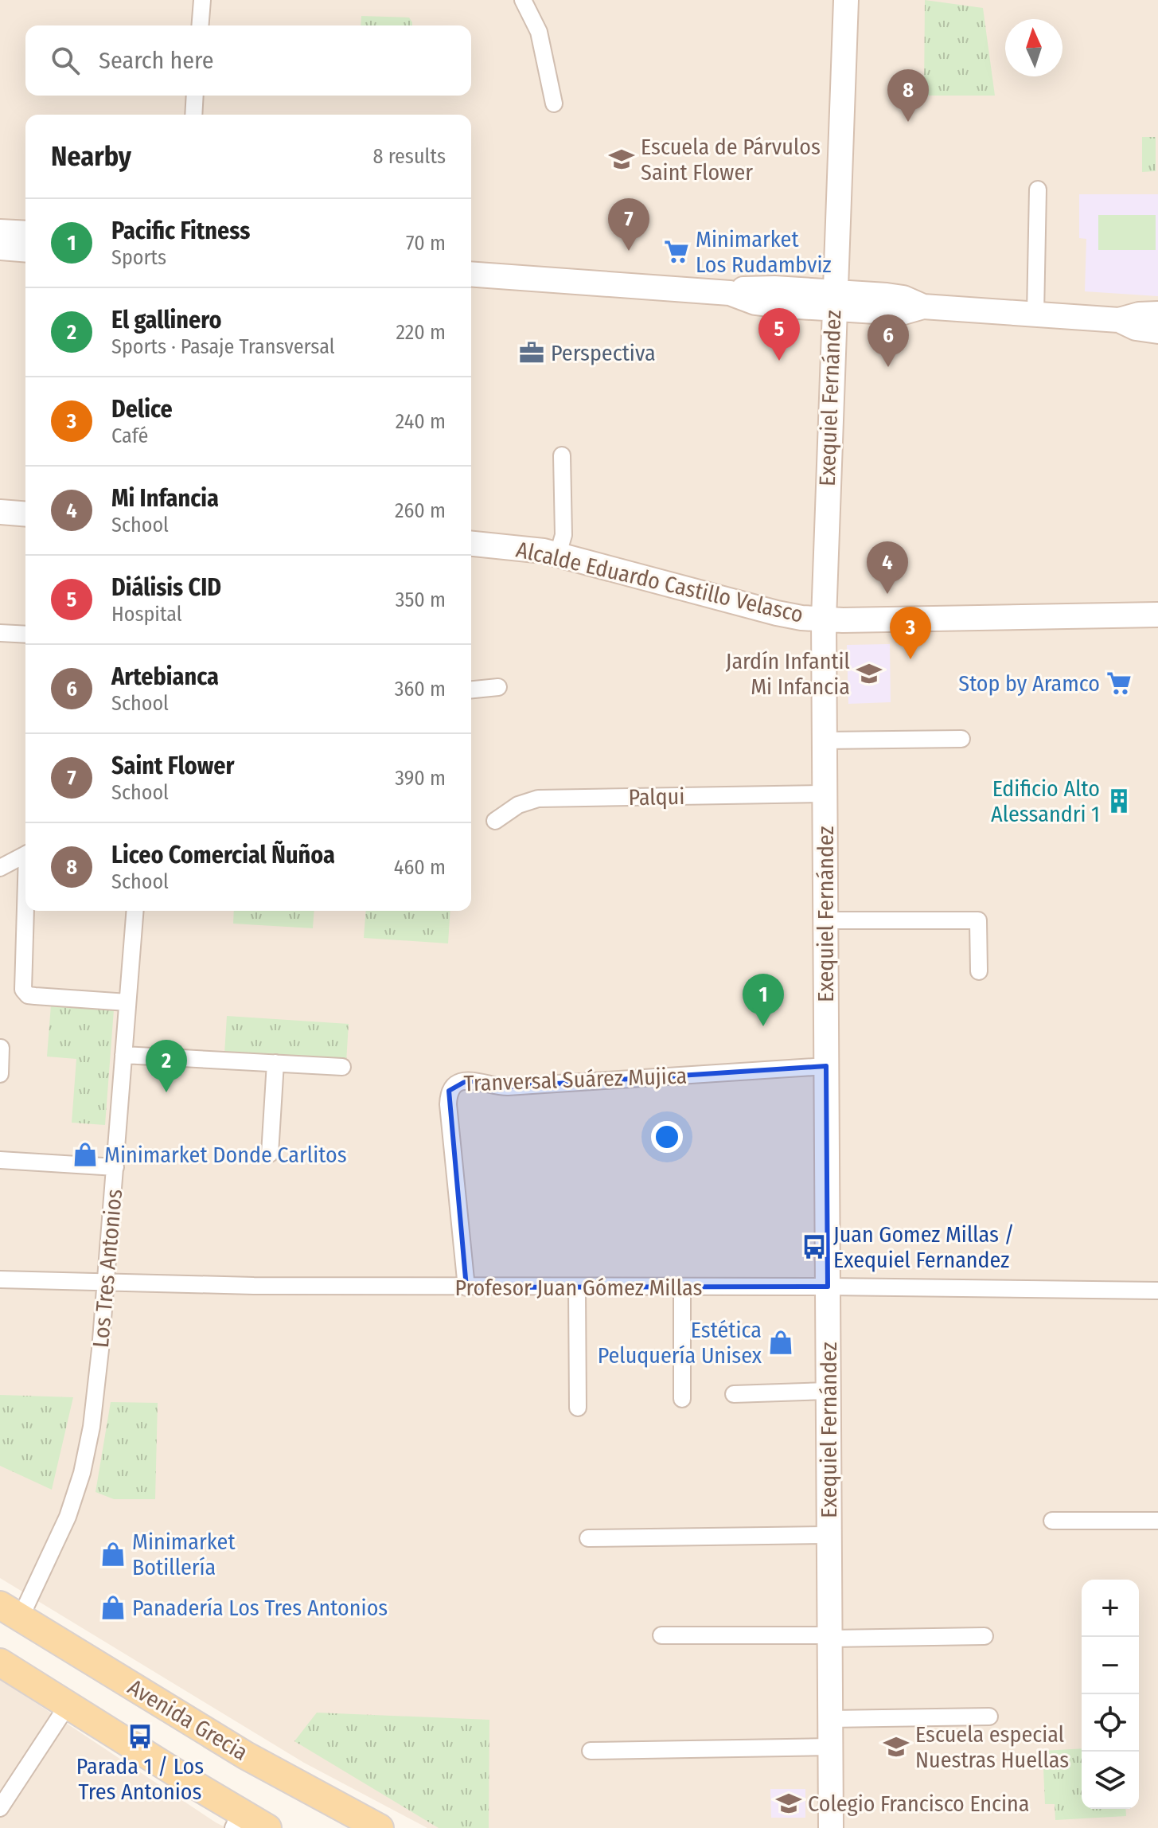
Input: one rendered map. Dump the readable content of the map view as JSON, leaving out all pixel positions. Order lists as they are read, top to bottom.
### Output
{
  "streets": {
    "main road": ["Avenida Grecia"],
    "street": [
      "Exequiel Fernández",
      "Alcalde Eduardo Castillo Velasco",
      "Palqui",
      "Tranversal Suárez Mujica",
      "Los Tres Antonios",
      "Profesor Juan Gómez Millas"
    ]
  },
  "crossings": [
    ["Exequiel Fernández", "Alcalde Eduardo Castillo Velasco"],
    ["Exequiel Fernández", "Palqui"],
    ["Exequiel Fernández", "Tranversal Suárez Mujica"],
    ["Exequiel Fernández", "Profesor Juan Gómez Millas"],
    ["Tranversal Suárez Mujica", "Profesor Juan Gómez Millas"],
    ["Los Tres Antonios", "Profesor Juan Gómez Millas"],
    ["Los Tres Antonios", "Avenida Grecia"]
  ],
  "places": {
    "school or university": [
      "Escuela de Párvulos Saint Flower",
      "Jardín Infantil Mi Infancia",
      "Escuela especial Nuestras Huellas",
      "Colegio Francisco Encina"
    ],
    "supermarket": ["Minimarket Los Rudambviz", "Stop by Aramco"],
    "office": ["Perspectiva"],
    "building": ["Edificio Alto Alessandri 1"],
    "shop": [
      "Minimarket Donde Carlitos",
      "Estética Peluquería Unisex",
      "Minimarket Botillería",
      "Panadería Los Tres Antonios"
    ],
    "bus stop": ["Juan Gomez Millas / Exequiel Fernandez", "Parada 1 / Los Tres Antonios"]
  },
  "north": "top",
  "page": {
    "search": "Search here",
    "pins": [
      "8",
      "7",
      "5",
      "6",
      "4",
      "3",
      "1",
      "2"
    ],
    "heading": ["Nearby", "8 results"],
    "list": [
      {
        "mark": "1",
        "name": "Pacific Fitness",
        "note": "Sports",
        "value": "70 m"
      },
      {
        "mark": "2",
        "name": "El gallinero",
        "note": "Sports · Pasaje Transversal",
        "value": "220 m"
      },
      {
        "mark": "3",
        "name": "Delice",
        "note": "Café",
        "value": "240 m"
      },
      {
        "mark": "4",
        "name": "Mi Infancia",
        "note": "School",
        "value": "260 m"
      },
      {
        "mark": "5",
        "name": "Diálisis CID",
        "note": "Hospital",
        "value": "350 m"
      },
      {
        "mark": "6",
        "name": "Artebianca",
        "note": "School",
        "value": "360 m"
      },
      {
        "mark": "7",
        "name": "Saint Flower",
        "note": "School",
        "value": "390 m"
      },
      {
        "mark": "8",
        "name": "Liceo Comercial Ñuñoa",
        "note": "School",
        "value": "460 m"
      }
    ],
    "map_buttons": ["+", "−"]
  }
}
